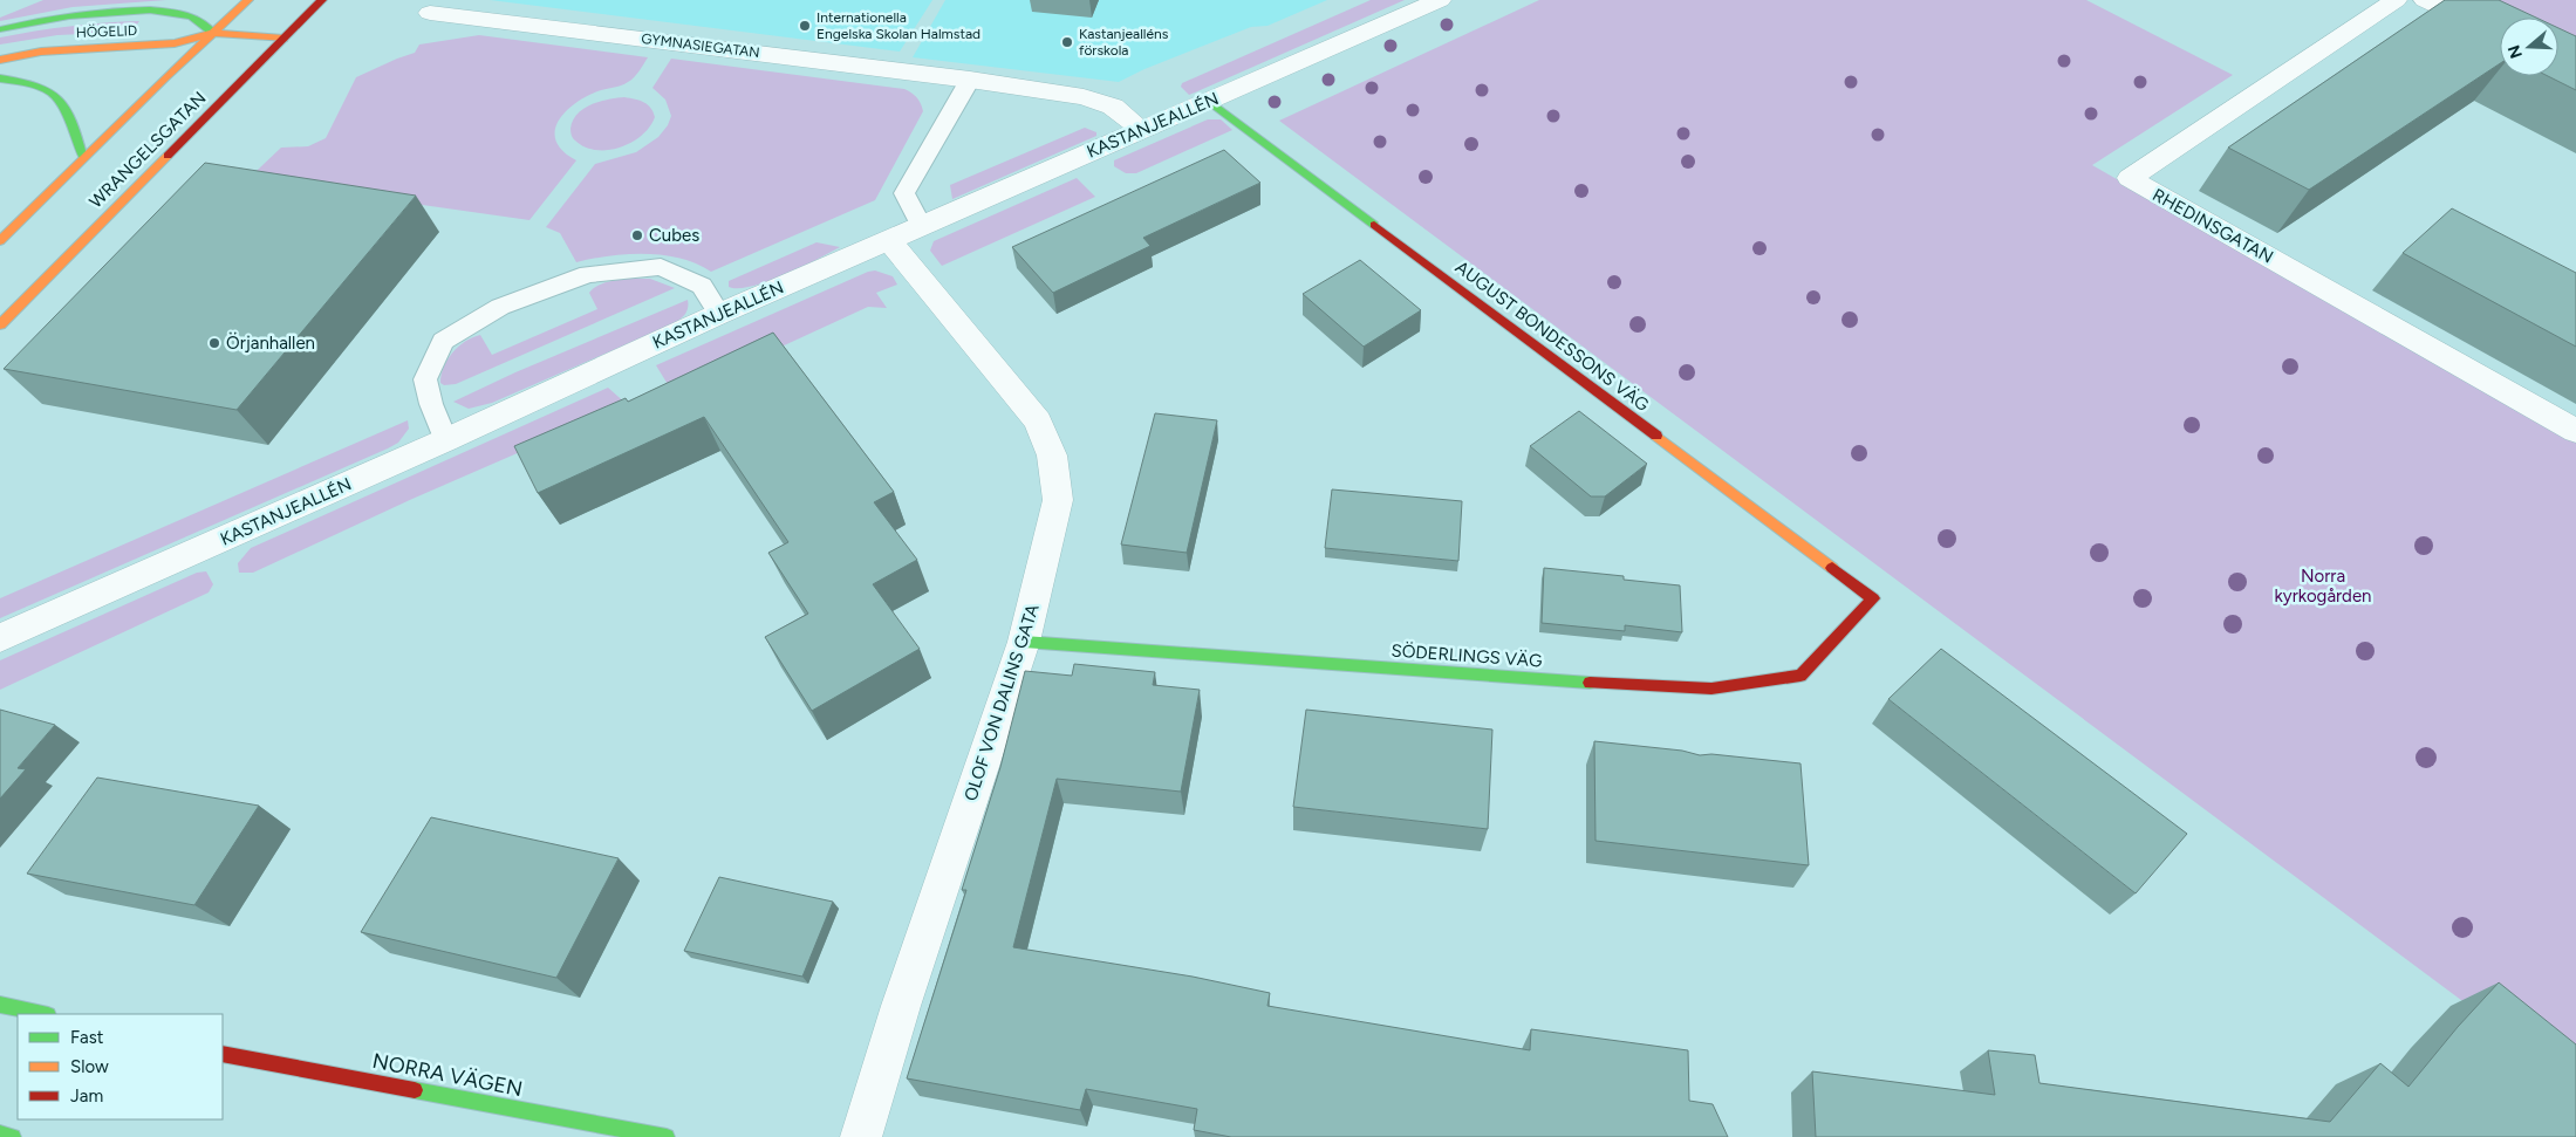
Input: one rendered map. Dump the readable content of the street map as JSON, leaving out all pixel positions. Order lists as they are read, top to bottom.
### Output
{
  "streets": {
    "main road": [
      "HÖGELID",
      "WRANGELSGATAN",
      "AUGUST BONDESSONS VÄG",
      "SÖDERLINGS VÄG",
      "NORRA VÄGEN"
    ],
    "street": [
      "GYMNASIEGATAN",
      "KASTANJEALLÉN",
      "RHEDINSGATAN",
      "OLOF VON DALINS GATA"
    ]
  },
  "crossings": [
    ["HÖGELID", "WRANGELSGATAN"],
    ["GYMNASIEGATAN", "KASTANJEALLÉN"],
    ["KASTANJEALLÉN", "AUGUST BONDESSONS VÄG"],
    ["KASTANJEALLÉN", "OLOF VON DALINS GATA"],
    ["AUGUST BONDESSONS VÄG", "SÖDERLINGS VÄG"],
    ["SÖDERLINGS VÄG", "OLOF VON DALINS GATA"]
  ],
  "parks": ["Norra kyrkogården"],
  "places": [
    "Internationella Engelska Skolan Halmstad",
    "Kastanjealléns förskola",
    "Cubes",
    "Örjanhallen"
  ],
  "legend": ["Fast", "Slow", "Jam"],
  "north": "left"
}
